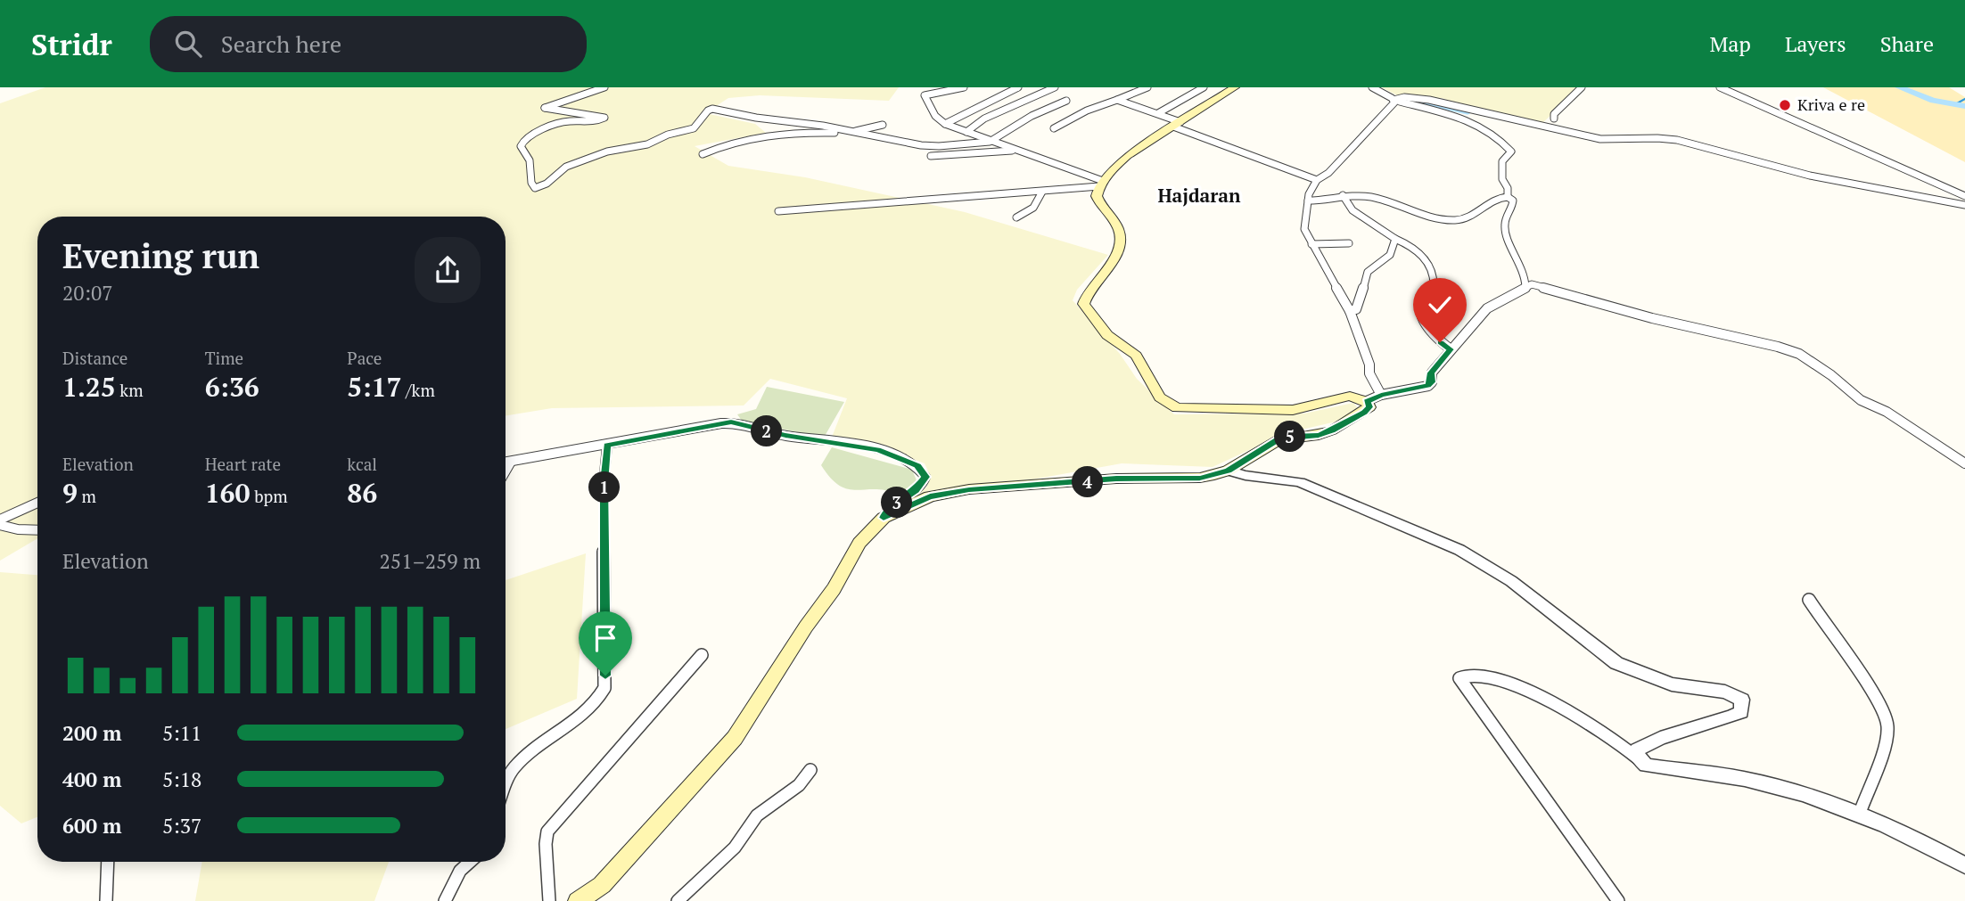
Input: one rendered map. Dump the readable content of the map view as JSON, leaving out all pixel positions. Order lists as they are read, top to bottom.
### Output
{
  "districts": ["Hajdaran"],
  "places": ["Kriva e re"],
  "page": {
    "header": "Stridr",
    "search": "Search here",
    "nav": ["Map", "Layers", "Share"],
    "heading": ["Evening run", "20:07"],
    "stats": [
      ["Distance", "1.25 km"],
      ["Time", "6:36"],
      ["Pace", "5:17 /km"],
      ["Elevation", "9 m"],
      ["Heart rate", "160 bpm"],
      ["kcal", "86"]
    ],
    "pins": [
      "2",
      "5",
      "4",
      "1",
      "3"
    ],
    "chart": ["Elevation", "251–259 m"],
    "list": [
      {
        "name": "200 m",
        "note": "5:11"
      },
      {
        "name": "400 m",
        "note": "5:18"
      },
      {
        "name": "600 m",
        "note": "5:37"
      }
    ]
  }
}
